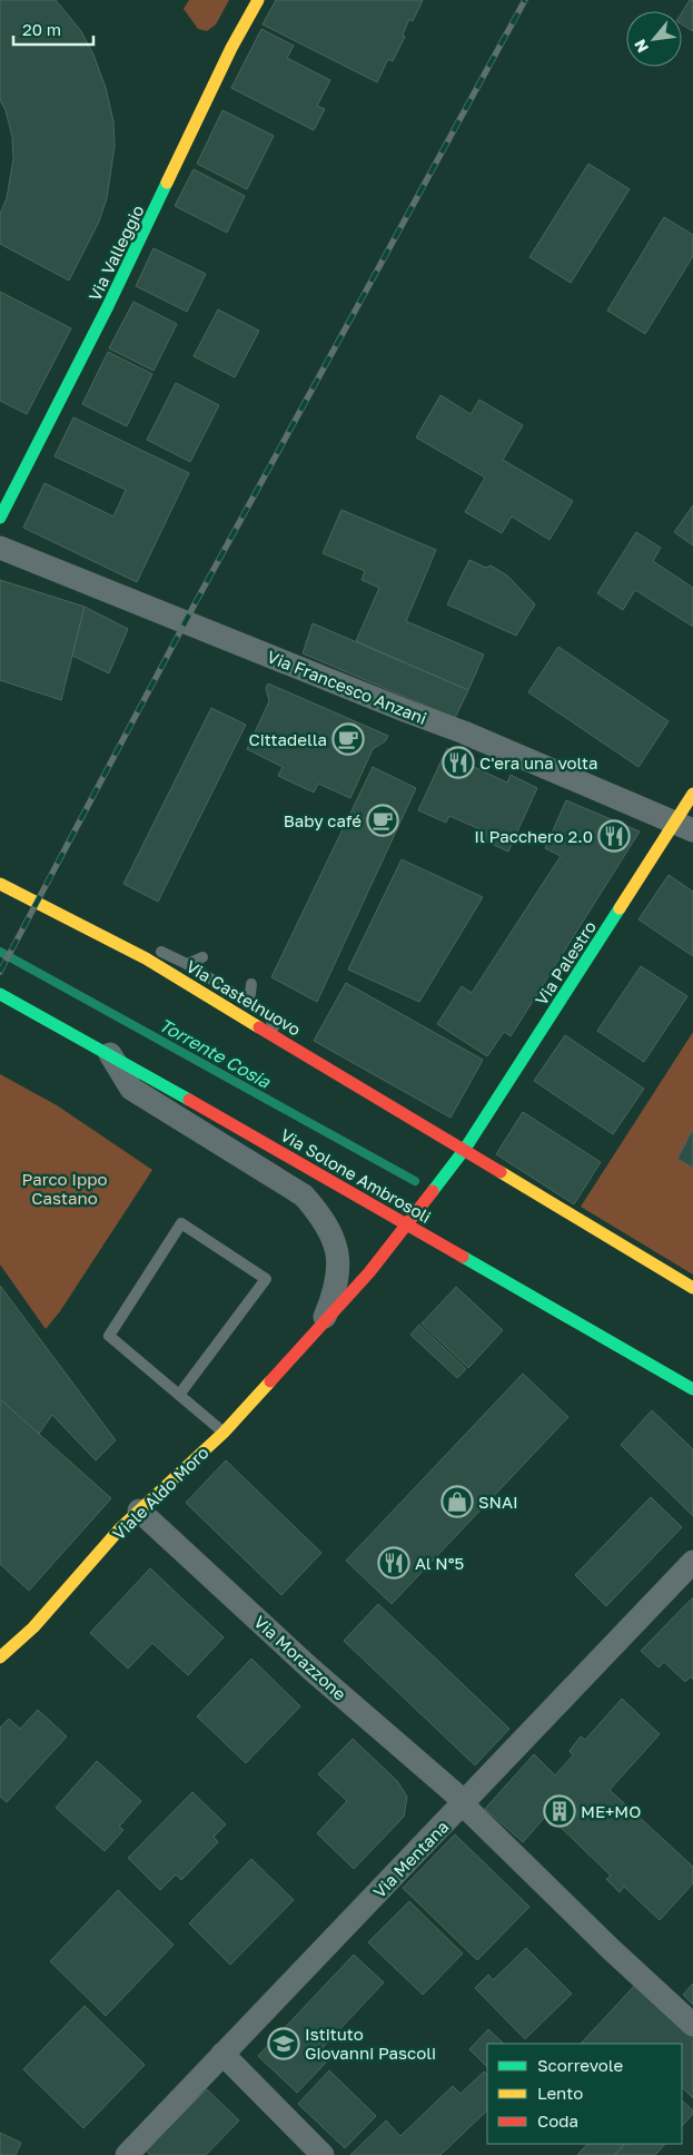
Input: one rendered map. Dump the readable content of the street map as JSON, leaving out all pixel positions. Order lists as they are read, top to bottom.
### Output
{
  "streets": {
    "street": [
      "Via Valleggio",
      "Via Francesco Anzani",
      "Via Palestro",
      "Via Castelnuovo",
      "Via Solone Ambrosoli",
      "Viale Aldo Moro",
      "Via Morazzone",
      "Via Mentana"
    ]
  },
  "crossings": [
    ["Via Francesco Anzani", "Via Palestro"],
    ["Via Palestro", "Via Castelnuovo"],
    ["Via Palestro", "Viale Aldo Moro"],
    ["Via Solone Ambrosoli", "Viale Aldo Moro"],
    ["Viale Aldo Moro", "Via Morazzone"],
    ["Via Morazzone", "Via Mentana"]
  ],
  "water": ["Torrente Cosia"],
  "parks": ["Parco Ippo Castano"],
  "places": {
    "cafe": ["Cittadella", "Baby café"],
    "restaurant": ["C'era una volta", "Il Pacchero 2.0", "Al N°5"],
    "shop": ["SNAI"],
    "building": ["ME+MO"],
    "school or university": ["Istituto Giovanni Pascoli"]
  },
  "legend": ["Scorrevole", "Lento", "Coda"],
  "scale_bar": "20 m",
  "north": "bottom left"
}
